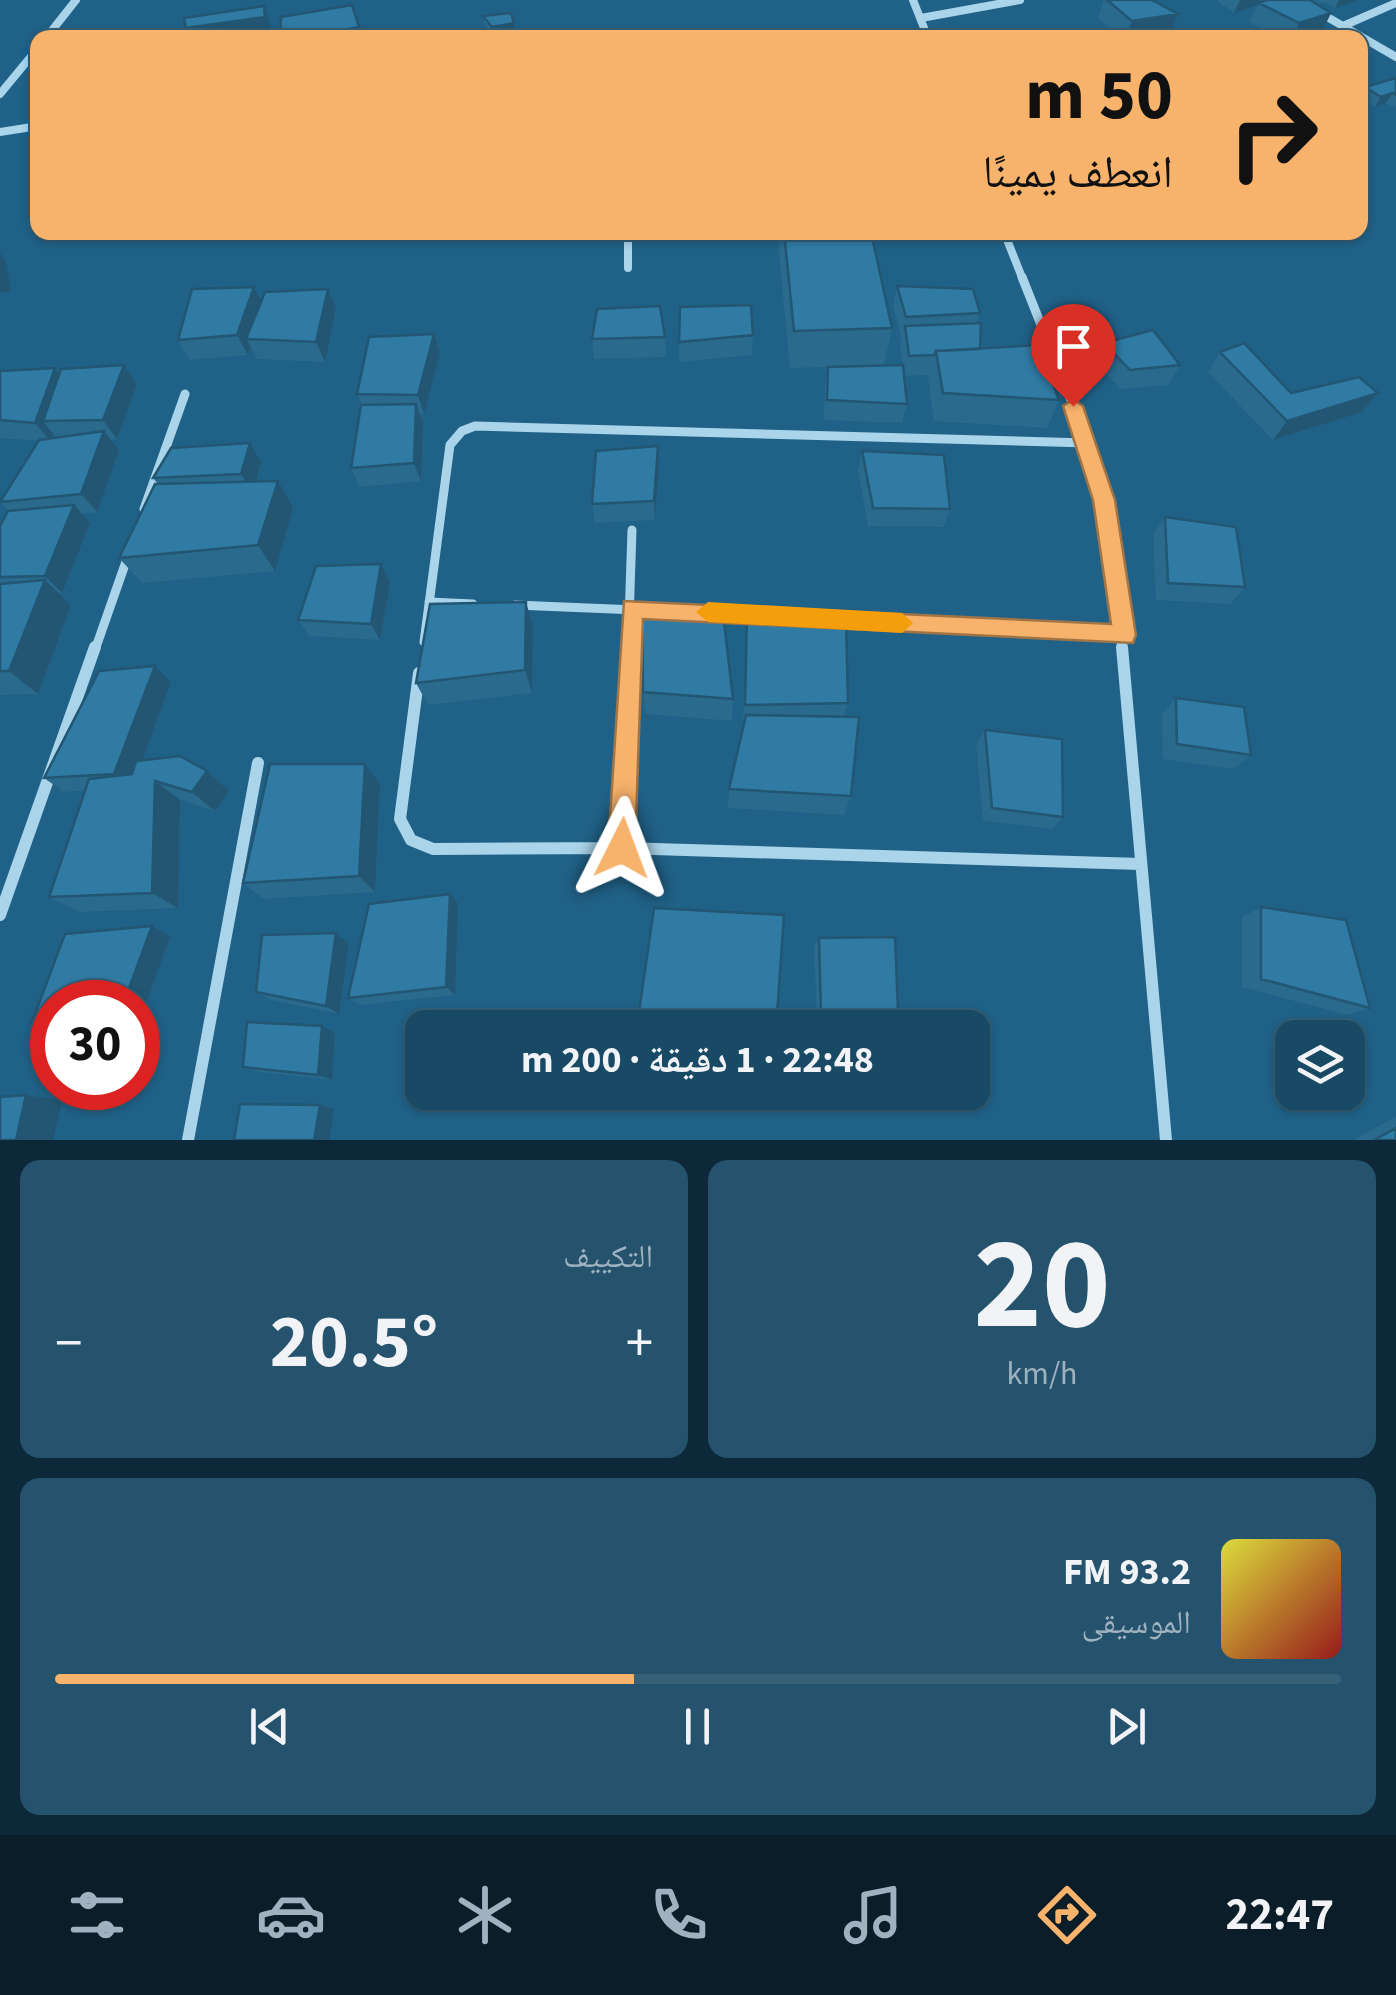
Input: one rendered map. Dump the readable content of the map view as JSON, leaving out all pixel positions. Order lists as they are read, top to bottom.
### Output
{
  "page": {
    "turn": ["50 m", "انعطف يمينًا"],
    "limit": "30",
    "trip": "22:48 · 1 دقيقة · 200 m",
    "tile": [
      ["20", "km/h"],
      "التكييف"
    ],
    "heat": ["−", "20.5°", "+"],
    "song": ["93.2 FM", "الموسيقى"],
    "tabs": "22:47"
  }
}
